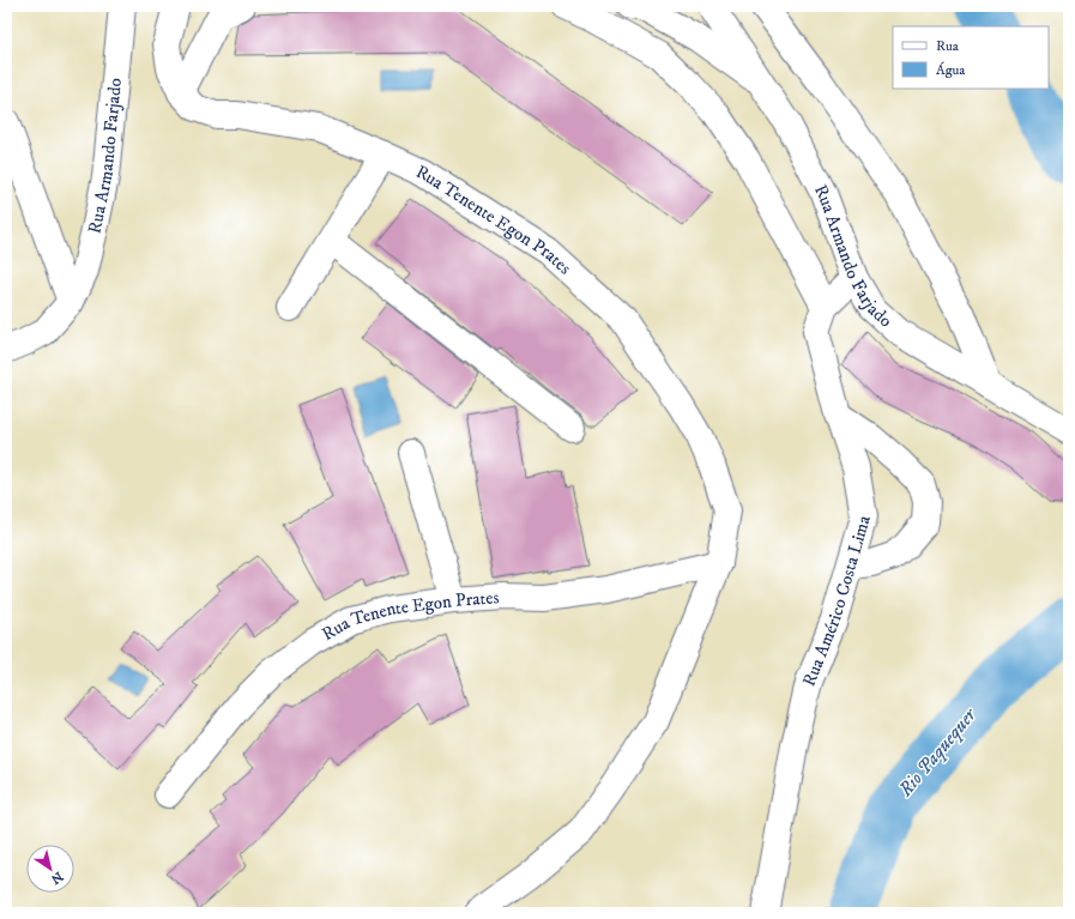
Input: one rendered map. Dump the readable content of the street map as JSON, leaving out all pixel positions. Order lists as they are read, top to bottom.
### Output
{
  "streets": {
    "street": ["Rua Armando Farjado", "Rua Tenente Egon Prates", "Rua Américo Costa Lima"]
  },
  "crossings": [
    ["Rua Armando Farjado", "Rua Américo Costa Lima"]
  ],
  "water": ["Rio Paquequer"],
  "legend": ["Rua", "Água"],
  "north": "bottom right"
}
